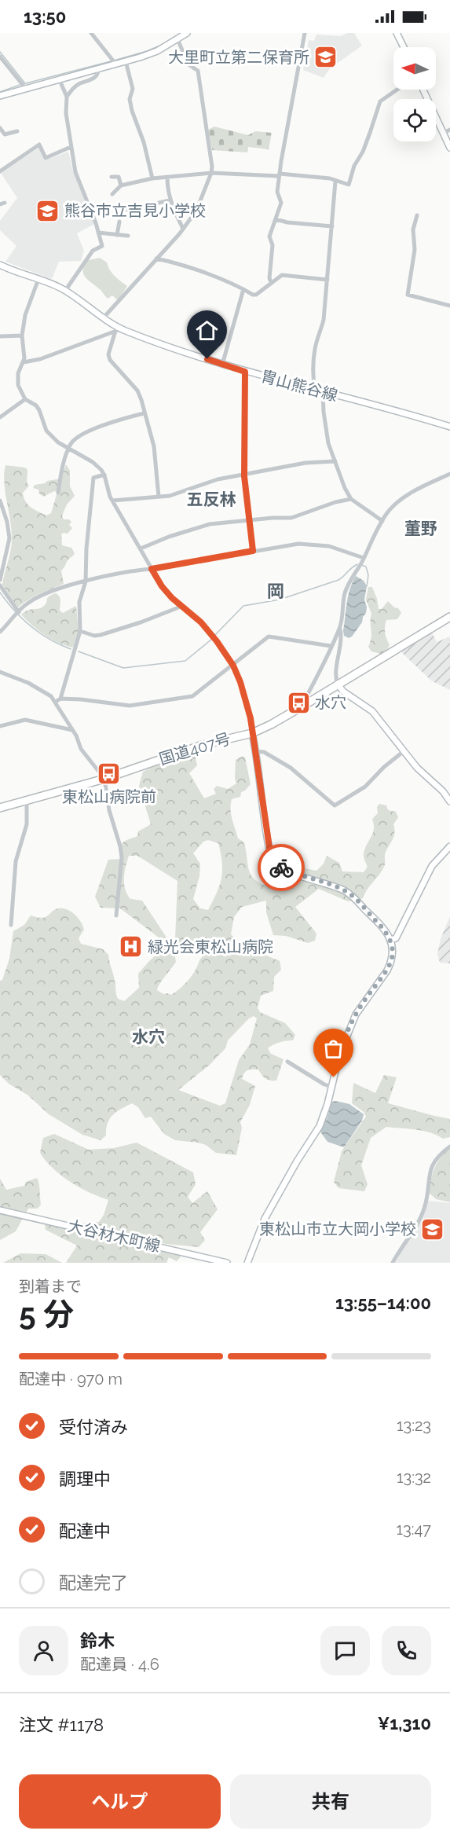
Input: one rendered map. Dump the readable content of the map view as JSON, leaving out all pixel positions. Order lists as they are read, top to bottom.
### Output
{
  "streets": {
    "highway": ["国道407号"],
    "street": ["胄山熊谷線", "大谷材木町線"]
  },
  "districts": [
    "五反林",
    "董野",
    "岡",
    "水穴"
  ],
  "places": {
    "school or university": ["大里町立第二保育所", "熊谷市立吉見小学校", "東松山市立大岡小学校"],
    "bus stop": ["水穴", "東松山病院前"],
    "hospital": ["緑光会東松山病院"]
  },
  "north": "left",
  "page": {
    "status": "13:50",
    "heading": ["5 分", "到着まで", "13:55–14:00"],
    "panel": [
      "鈴木",
      "配達員 · 4.6",
      "注文 #1178",
      "¥1,310"
    ],
    "bar": "配達中 · 970 m",
    "list": [
      ["受付済み", "13:23"],
      ["調理中", "13:32"],
      ["配達中", "13:47"],
      "配達完了"
    ],
    "buttons": ["ヘルプ", "共有"]
  }
}
